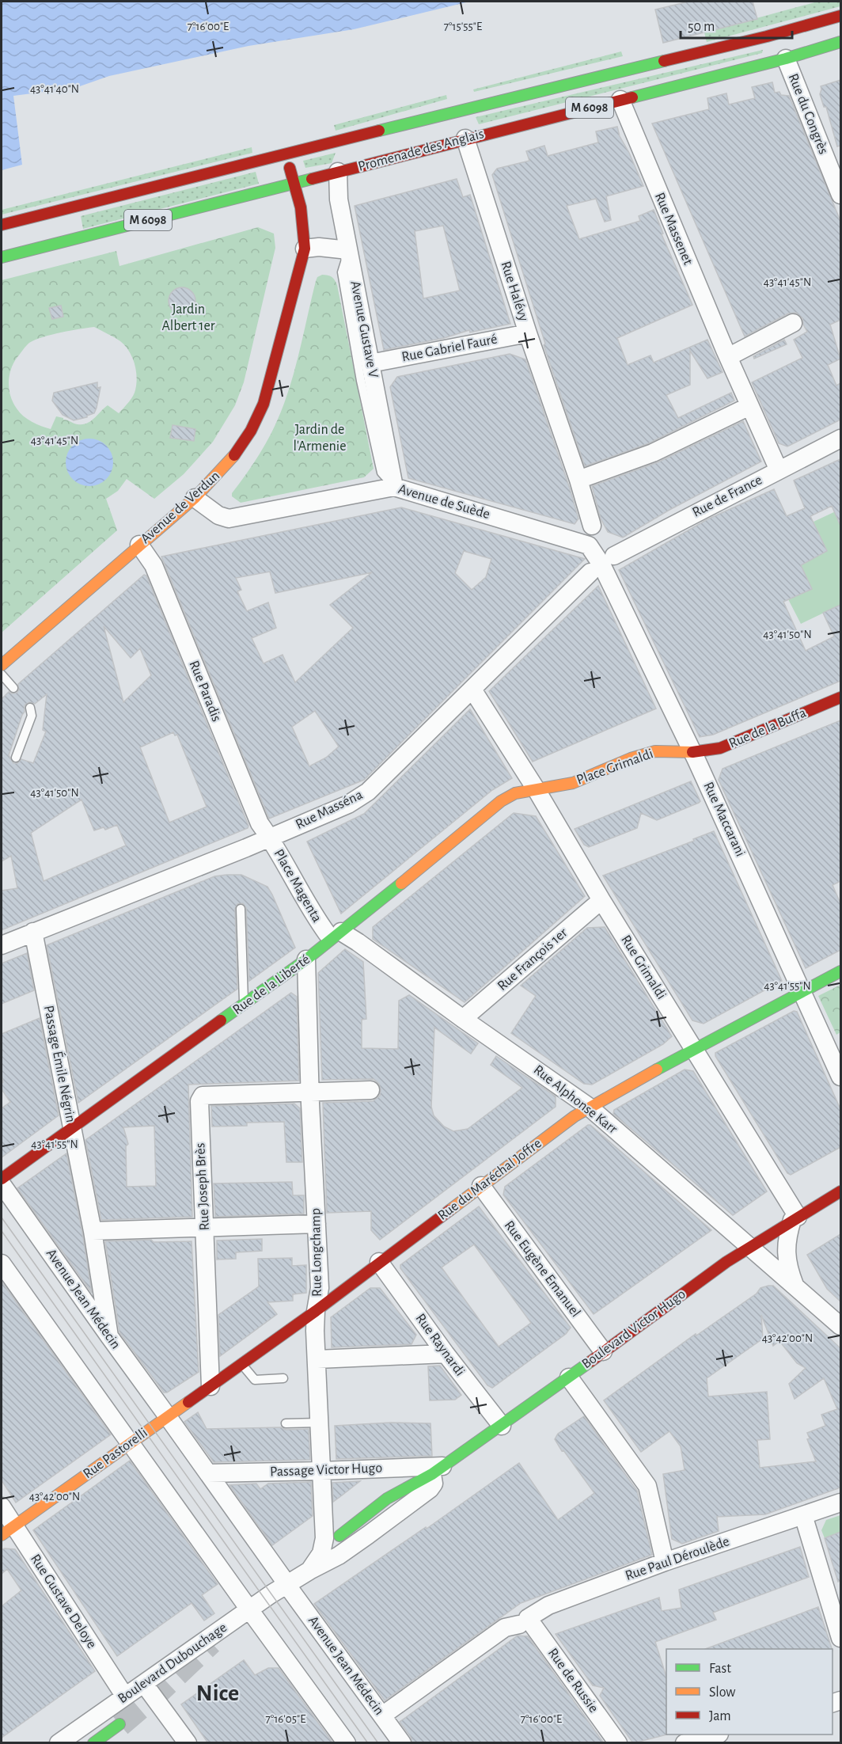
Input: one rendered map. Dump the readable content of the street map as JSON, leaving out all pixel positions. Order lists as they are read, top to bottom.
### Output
{
  "streets": {
    "main road": [
      "M 6098",
      "Promenade des Anglais",
      "Avenue de Verdun",
      "Rue de la Buffa",
      "Place Grimaldi",
      "Rue de la Liberté",
      "Rue du Maréchal Joffre",
      "Boulevard Victor Hugo",
      "Rue Pastorelli",
      "Boulevard Dubouchage"
    ],
    "street": [
      "Rue du Congrès",
      "Rue Massenet",
      "Rue Halévy",
      "Avenue Gustave V",
      "Rue Gabriel Fauré",
      "Rue de France",
      "Avenue de Suède",
      "Rue Paradis",
      "Rue Masséna",
      "Rue Maccarani",
      "Place Magenta",
      "Rue François 1er",
      "Rue Grimaldi",
      "Passage Émile Négrin",
      "Rue Alphonse Karr",
      "Rue Joseph Brès",
      "Rue Longchamp",
      "Rue Eugène Emanuel",
      "Avenue Jean Médecin",
      "Rue Raynardi",
      "Passage Victor Hugo",
      "Rue Paul Déroulède",
      "Rue Gustave Deloye",
      "Rue de Russie"
    ]
  },
  "crossings": [
    ["Rue du Congrès", "Promenade des Anglais"],
    ["Promenade des Anglais", "Rue Massenet"],
    ["Promenade des Anglais", "Rue Halévy"],
    ["Promenade des Anglais", "Avenue Gustave V"],
    ["Promenade des Anglais", "Avenue de Verdun"],
    ["Rue Massenet", "Rue de France"],
    ["Rue Halévy", "Rue Gabriel Fauré"],
    ["Avenue Gustave V", "Rue Gabriel Fauré"],
    ["Avenue Gustave V", "Avenue de Suède"],
    ["Rue de France", "Avenue de Suède"],
    ["Rue de France", "Rue Masséna"],
    ["Rue de France", "Rue Maccarani"],
    ["Avenue de Suède", "Avenue de Verdun"],
    ["Avenue de Suède", "Rue Masséna"],
    ["Avenue de Suède", "Rue Maccarani"],
    ["Avenue de Verdun", "Rue Paradis"],
    ["Rue Paradis", "Rue Masséna"],
    ["Rue Paradis", "Place Magenta"],
    ["Rue de la Buffa", "Place Grimaldi"],
    ["Rue de la Buffa", "Rue Maccarani"],
    ["Place Grimaldi", "Rue Maccarani"],
    ["Place Grimaldi", "Rue Grimaldi"],
    ["Place Grimaldi", "Rue de la Liberté"],
    ["Rue Masséna", "Rue Maccarani"],
    ["Rue Masséna", "Place Magenta"],
    ["Rue Masséna", "Rue Grimaldi"],
    ["Rue Masséna", "Passage Émile Négrin"],
    ["Rue Maccarani", "Rue du Maréchal Joffre"],
    ["Place Magenta", "Rue de la Liberté"],
    ["Place Magenta", "Rue Alphonse Karr"],
    ["Rue François 1er", "Rue Grimaldi"],
    ["Rue François 1er", "Rue Alphonse Karr"],
    ["Rue Grimaldi", "Rue de la Liberté"],
    ["Rue Grimaldi", "Rue du Maréchal Joffre"],
    ["Rue Grimaldi", "Boulevard Victor Hugo"],
    ["Rue de la Liberté", "Passage Émile Négrin"],
    ["Rue de la Liberté", "Rue Alphonse Karr"],
    ["Rue de la Liberté", "Rue Longchamp"],
    ["Rue de la Liberté", "Avenue Jean Médecin"],
    ["Passage Émile Négrin", "Avenue Jean Médecin"],
    ["Rue Alphonse Karr", "Rue du Maréchal Joffre"],
    ["Rue Alphonse Karr", "Boulevard Victor Hugo"],
    ["Rue du Maréchal Joffre", "Rue Joseph Brès"],
    ["Rue du Maréchal Joffre", "Rue Longchamp"],
    ["Rue du Maréchal Joffre", "Rue Eugène Emanuel"],
    ["Rue du Maréchal Joffre", "Avenue Jean Médecin"],
    ["Rue du Maréchal Joffre", "Rue Raynardi"],
    ["Rue du Maréchal Joffre", "Rue Pastorelli"],
    ["Rue Joseph Brès", "Rue Longchamp"],
    ["Rue Longchamp", "Passage Victor Hugo"],
    ["Rue Eugène Emanuel", "Boulevard Victor Hugo"],
    ["Avenue Jean Médecin", "Rue Pastorelli"],
    ["Avenue Jean Médecin", "Passage Victor Hugo"],
    ["Avenue Jean Médecin", "Rue Paul Déroulède"],
    ["Avenue Jean Médecin", "Boulevard Dubouchage"],
    ["Boulevard Victor Hugo", "Rue Raynardi"],
    ["Boulevard Victor Hugo", "Passage Victor Hugo"],
    ["Rue Pastorelli", "Rue Gustave Deloye"],
    ["Rue Paul Déroulède", "Rue de Russie"],
    ["Rue Gustave Deloye", "Boulevard Dubouchage"]
  ],
  "districts": ["Nice"],
  "parks": ["Jardin Albert 1er", "Jardin de l'Armenie"],
  "legend": ["Fast", "Slow", "Jam"],
  "scale_bar": "50 m",
  "coordinates": [
    "7°16'00\"E",
    "7°15'55\"E",
    "43°41'40\"N",
    "43°41'45\"N",
    "43°41'50\"N",
    "43°41'55\"N",
    "43°42'00\"N",
    "7°16'05\"E"
  ]
}
